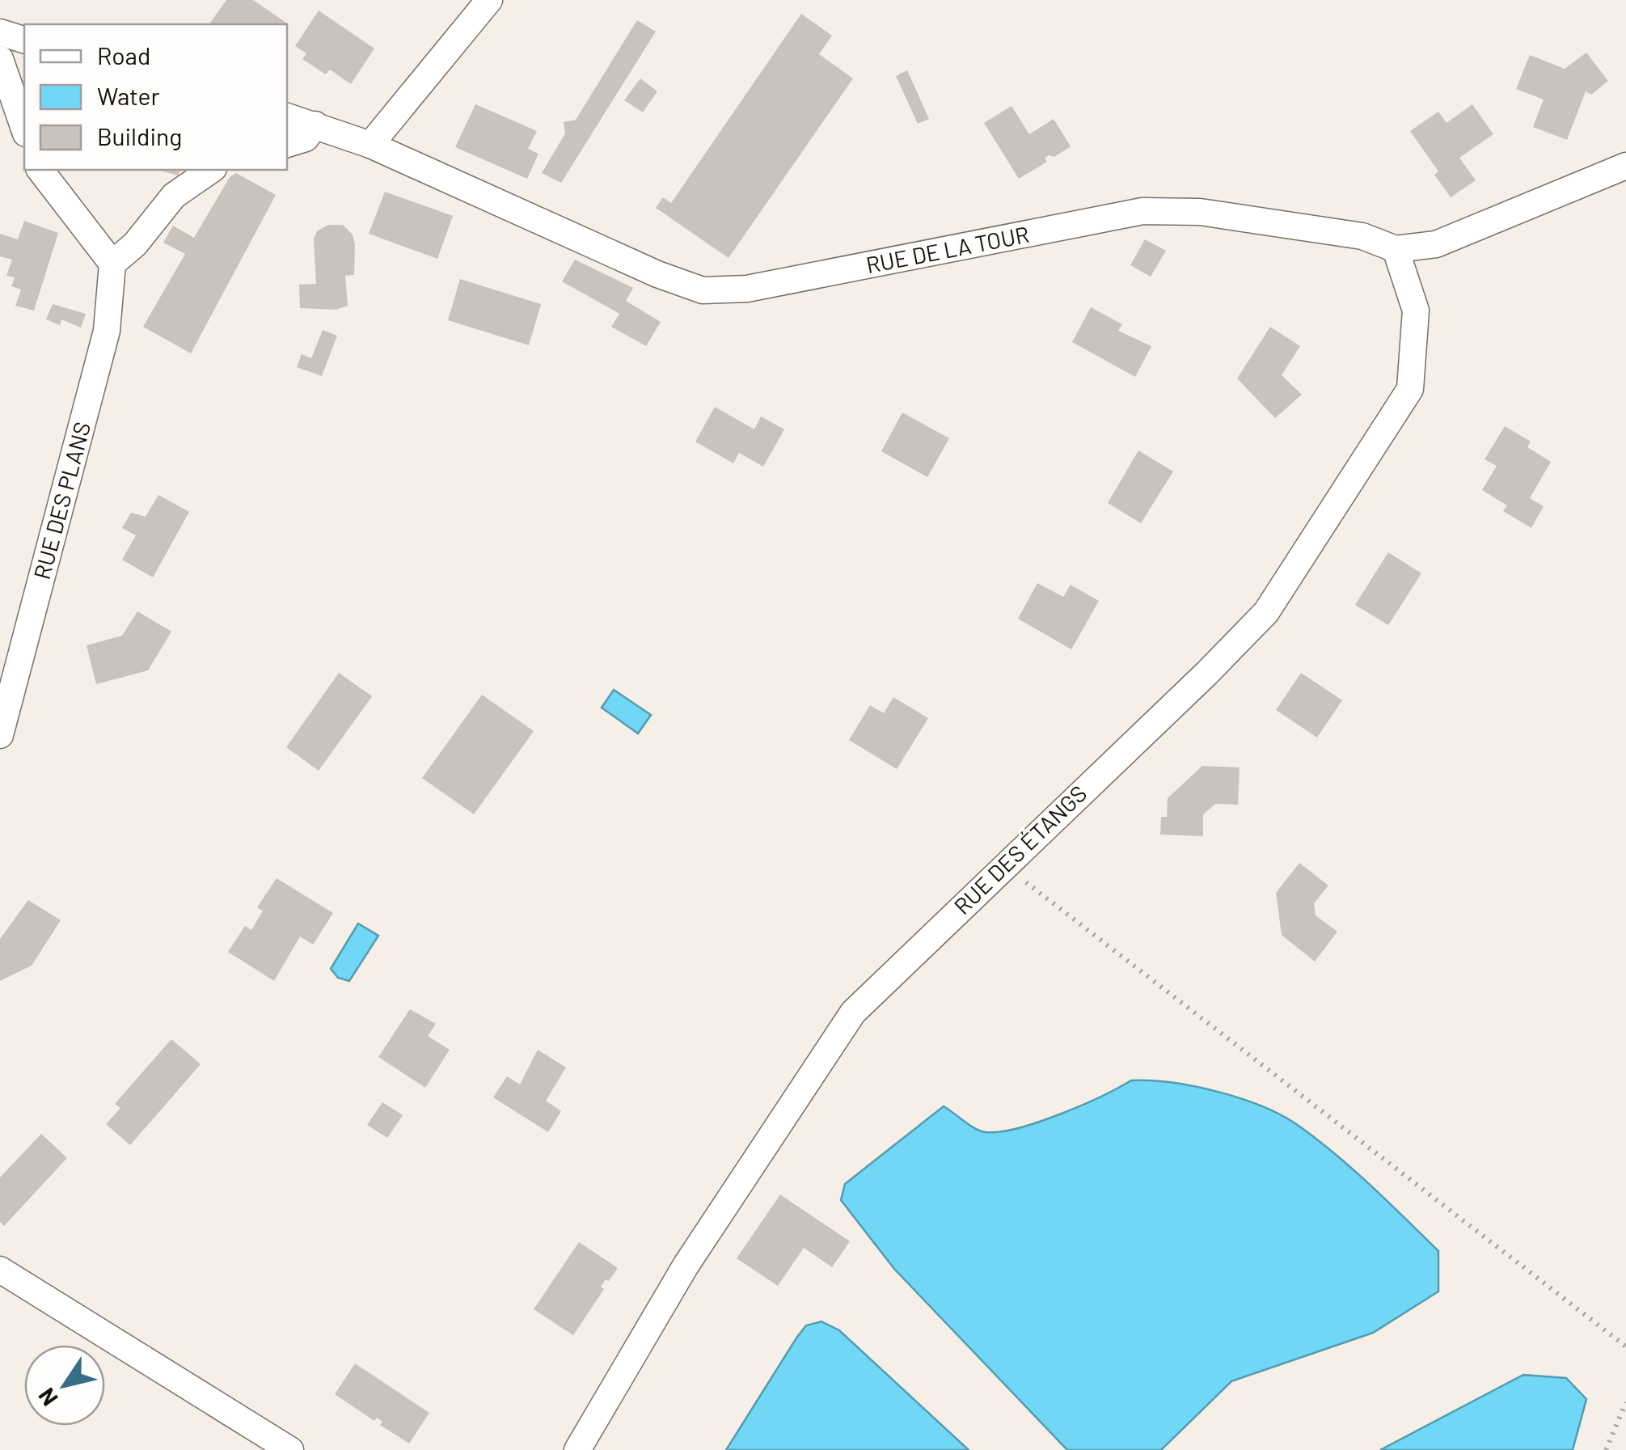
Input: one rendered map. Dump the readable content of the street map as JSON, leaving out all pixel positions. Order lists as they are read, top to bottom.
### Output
{
  "streets": {
    "street": ["RUE DE LA TOUR", "RUE DES PLANS", "RUE DES ÉTANGS"]
  },
  "crossings": [
    ["RUE DE LA TOUR", "RUE DES ÉTANGS"]
  ],
  "legend": ["Road", "Water", "Building"],
  "north": "bottom left"
}
